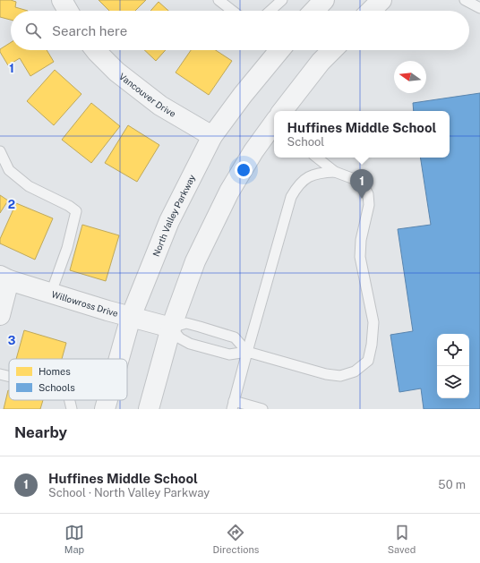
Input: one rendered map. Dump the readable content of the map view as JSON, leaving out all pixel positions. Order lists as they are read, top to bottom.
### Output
{
  "streets": {
    "street": ["Vancouver Drive", "North Valley Parkway", "Willowross Drive"]
  },
  "crossings": [
    ["Vancouver Drive", "North Valley Parkway"],
    ["North Valley Parkway", "Willowross Drive"]
  ],
  "legend": ["Homes", "Schools"],
  "north": "left",
  "page": {
    "search": "Search here",
    "popup": ["Huffines Middle School", "School"],
    "pins": "1",
    "heading": "Nearby",
    "list": [
      {
        "mark": "1",
        "name": "Huffines Middle School",
        "note": "School · North Valley Parkway",
        "value": "50 m"
      }
    ],
    "nav": ["Map", "Directions", "Saved"]
  },
  "grid": {
    "rows": ["1", "2", "3"]
  }
}
